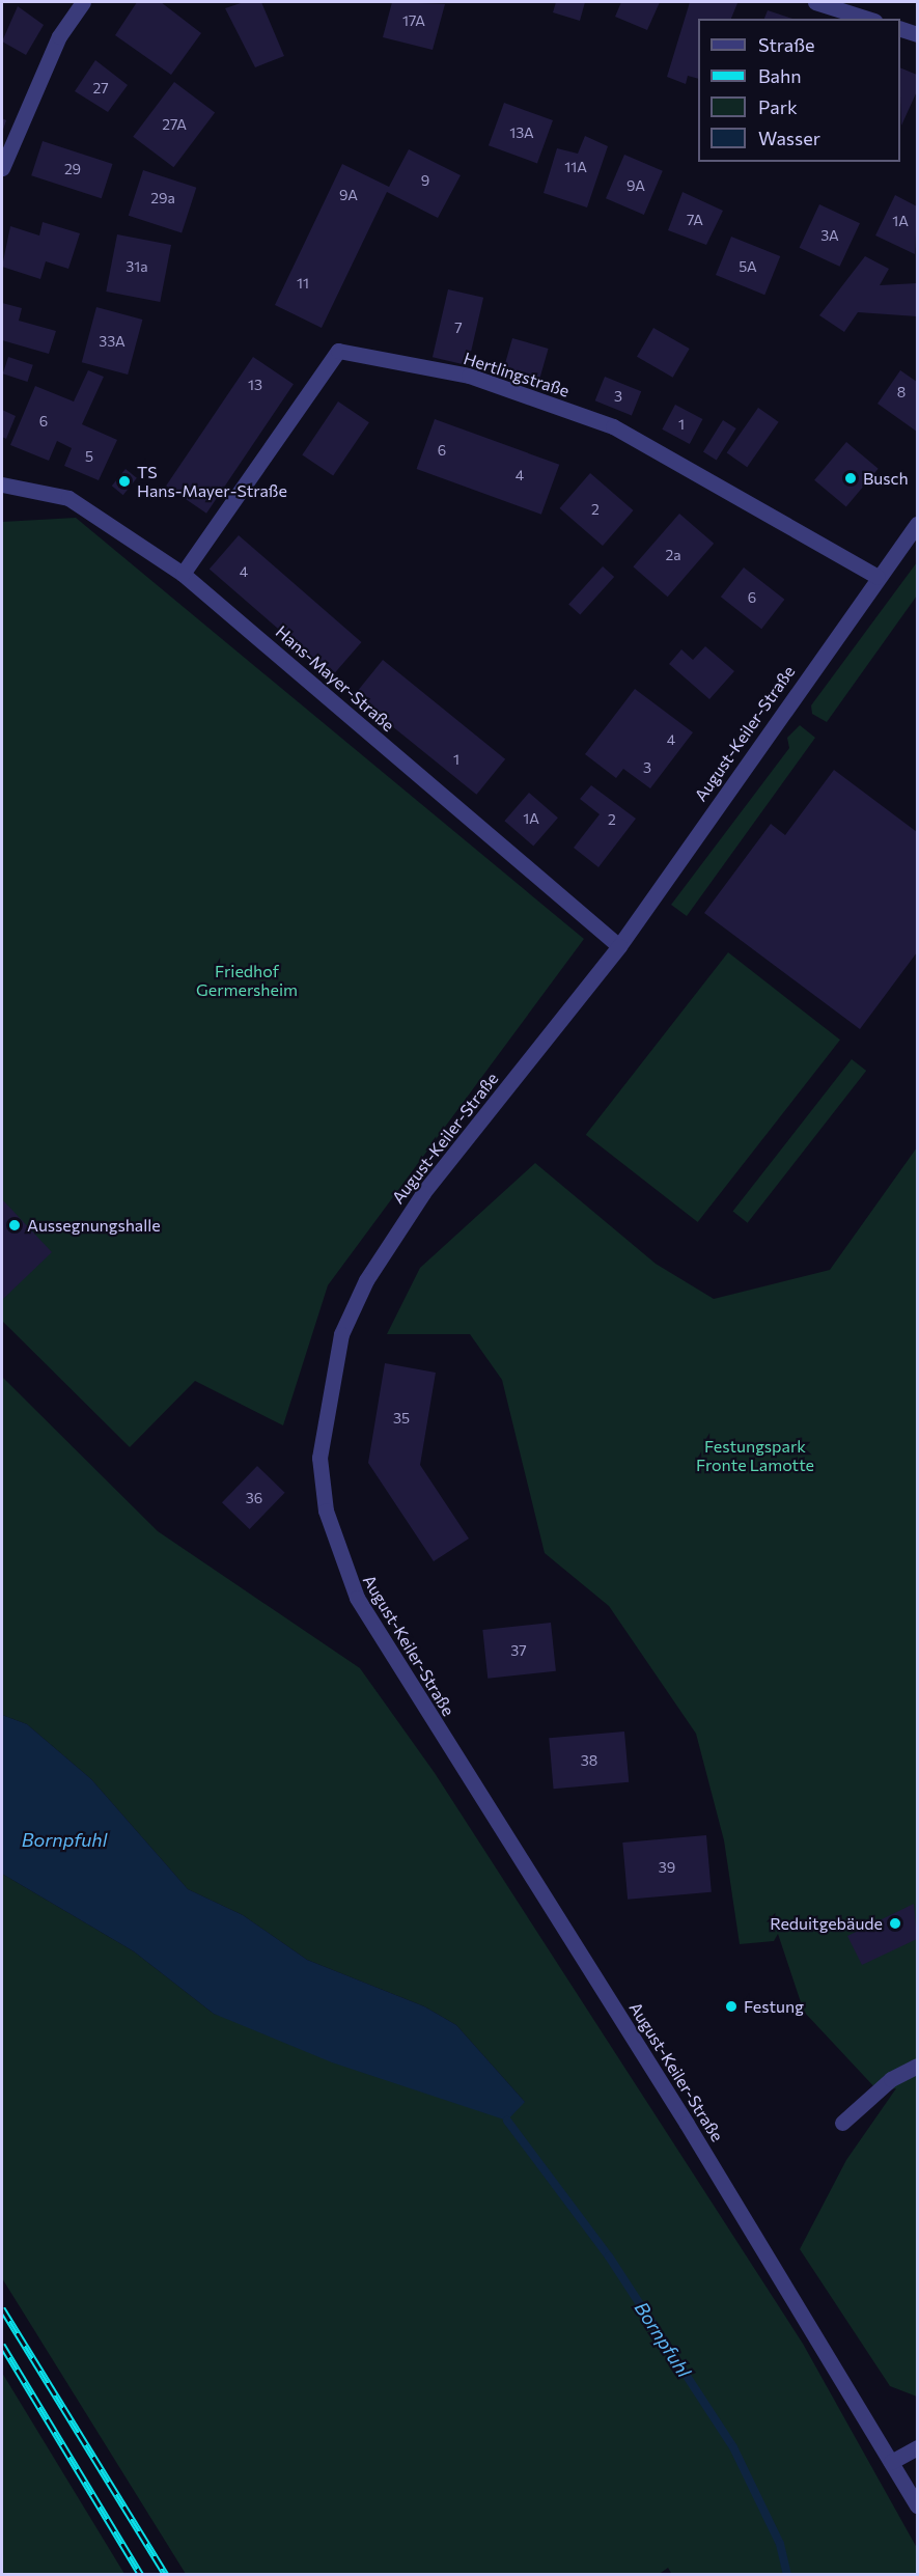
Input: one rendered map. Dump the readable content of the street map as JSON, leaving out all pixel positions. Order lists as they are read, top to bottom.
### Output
{
  "streets": {
    "street": ["Hertlingstraße", "Hans-Mayer-Straße", "August-Keiler-Straße"]
  },
  "crossings": [
    ["Hertlingstraße", "Hans-Mayer-Straße"],
    ["Hertlingstraße", "August-Keiler-Straße"],
    ["Hans-Mayer-Straße", "August-Keiler-Straße"]
  ],
  "water": ["Bornpfuhl"],
  "parks": ["Friedhof Germersheim", "Festungspark Fronte Lamotte"],
  "places": [
    "Busch",
    "TS Hans-Mayer-Straße",
    "Aussegnungshalle",
    "Reduitgebäude",
    "Festung"
  ],
  "house_numbers": [
    "17A",
    "27",
    "27A",
    "13A",
    "11A",
    "29",
    "9",
    "9A",
    "9A",
    "29a",
    "7A",
    "1A",
    "3A",
    "31a",
    "5A",
    "11",
    "7",
    "33A",
    "13",
    "8",
    "3",
    "6",
    "1",
    "6",
    "5",
    "4",
    "2",
    "2a",
    "4",
    "6",
    "4",
    "1",
    "3",
    "1A",
    "2",
    "35",
    "36",
    "37",
    "38",
    "39"
  ],
  "legend": [
    "Straße",
    "Bahn",
    "Park",
    "Wasser"
  ]
}
